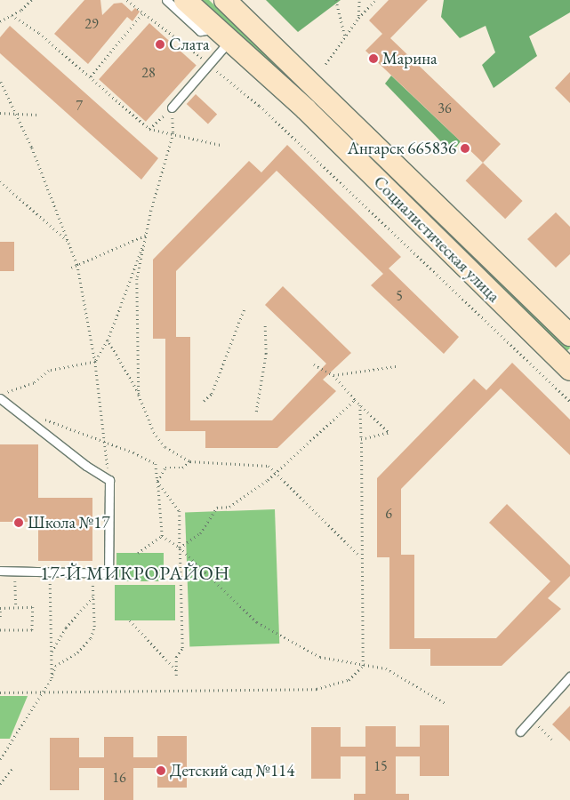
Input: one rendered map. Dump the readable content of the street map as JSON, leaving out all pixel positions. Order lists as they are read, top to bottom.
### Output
{
  "streets": {
    "street": ["Социалистическая улица"]
  },
  "districts": ["17-Й МИКРОРАЙОН"],
  "places": [
    "Слата",
    "Марина",
    "Ангарск 665836",
    "Школа №17",
    "Детский сад №114"
  ],
  "house_numbers": [
    "29",
    "28",
    "7",
    "36",
    "5",
    "6",
    "15",
    "16"
  ]
}
